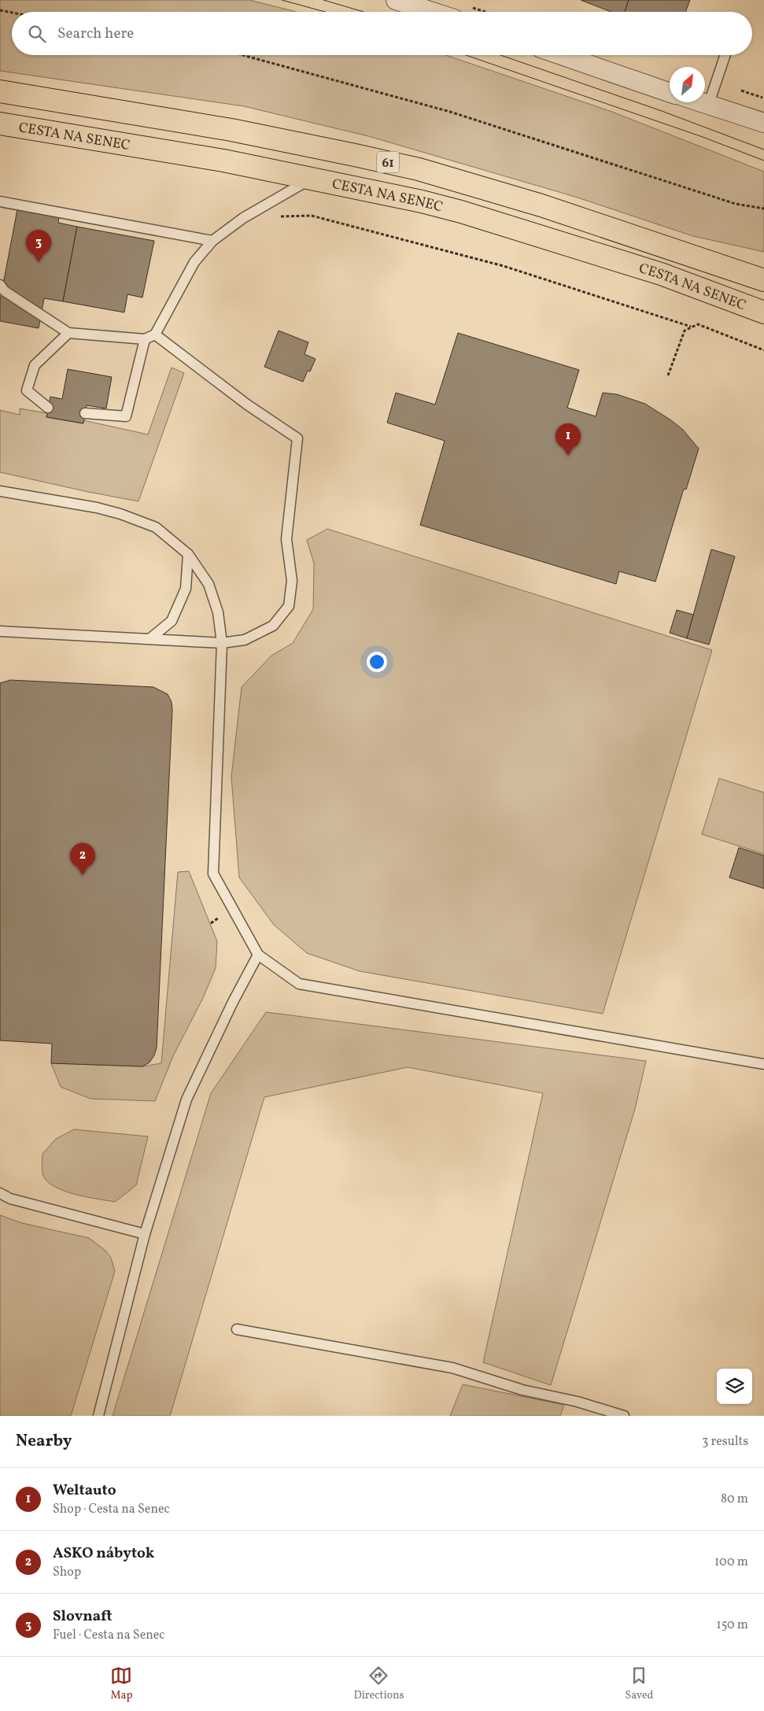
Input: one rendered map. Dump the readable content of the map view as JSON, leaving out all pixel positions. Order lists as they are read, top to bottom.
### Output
{
  "streets": {
    "main road": ["CESTA NA SENEC", "61"]
  },
  "north": "top right",
  "page": {
    "search": "Search here",
    "pins": ["3", "1", "2"],
    "heading": ["Nearby", "3 results"],
    "list": [
      {
        "mark": "1",
        "name": "Weltauto",
        "note": "Shop · Cesta na Senec",
        "value": "80 m"
      },
      {
        "mark": "2",
        "name": "ASKO nábytok",
        "note": "Shop",
        "value": "100 m"
      },
      {
        "mark": "3",
        "name": "Slovnaft",
        "note": "Fuel · Cesta na Senec",
        "value": "150 m"
      }
    ],
    "nav": ["Map", "Directions", "Saved"]
  }
}
